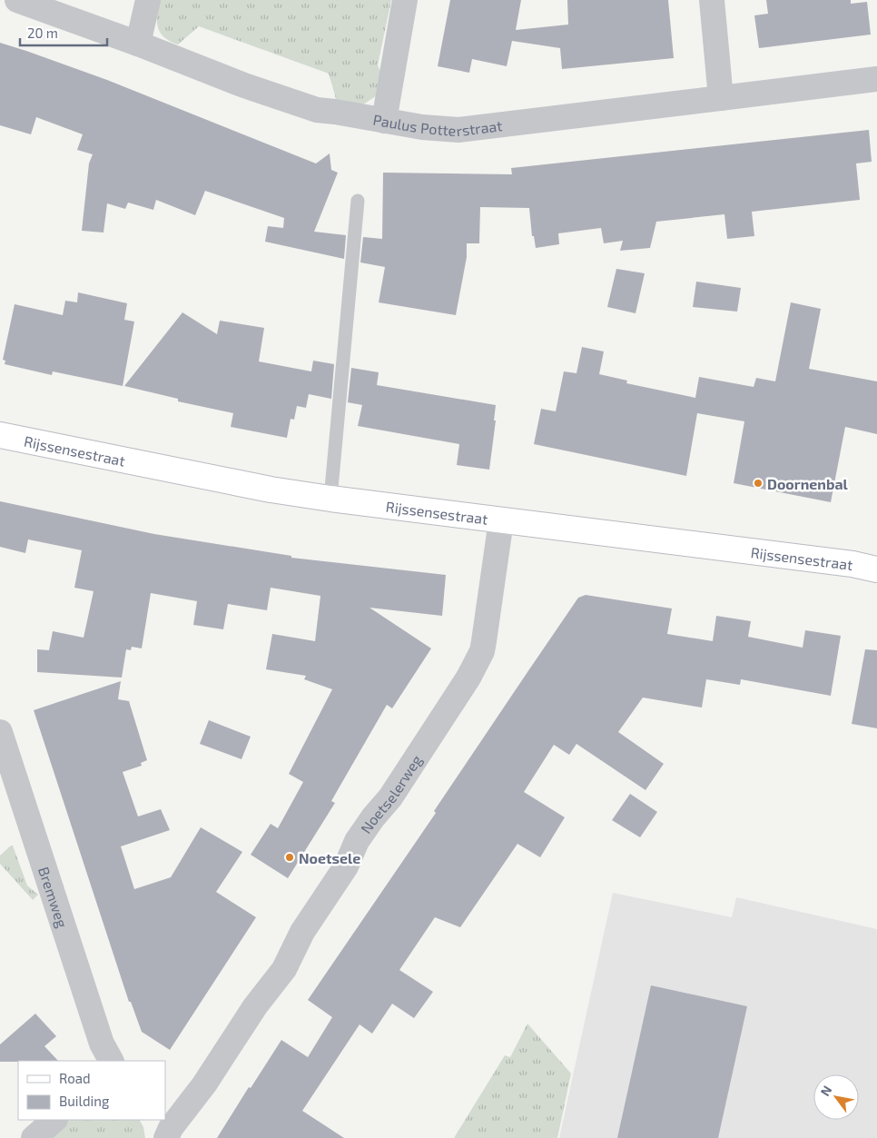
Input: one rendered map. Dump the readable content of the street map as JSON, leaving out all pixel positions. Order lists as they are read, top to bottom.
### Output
{
  "streets": {
    "main road": ["Rijssensestraat"],
    "street": ["Paulus Potterstraat", "Noetselerweg", "Bremweg"]
  },
  "crossings": [
    ["Rijssensestraat", "Noetselerweg"]
  ],
  "places": ["Doornenbal", "Noetsele"],
  "legend": ["Road", "Building"],
  "scale_bar": "20 m",
  "north": "top left"
}
